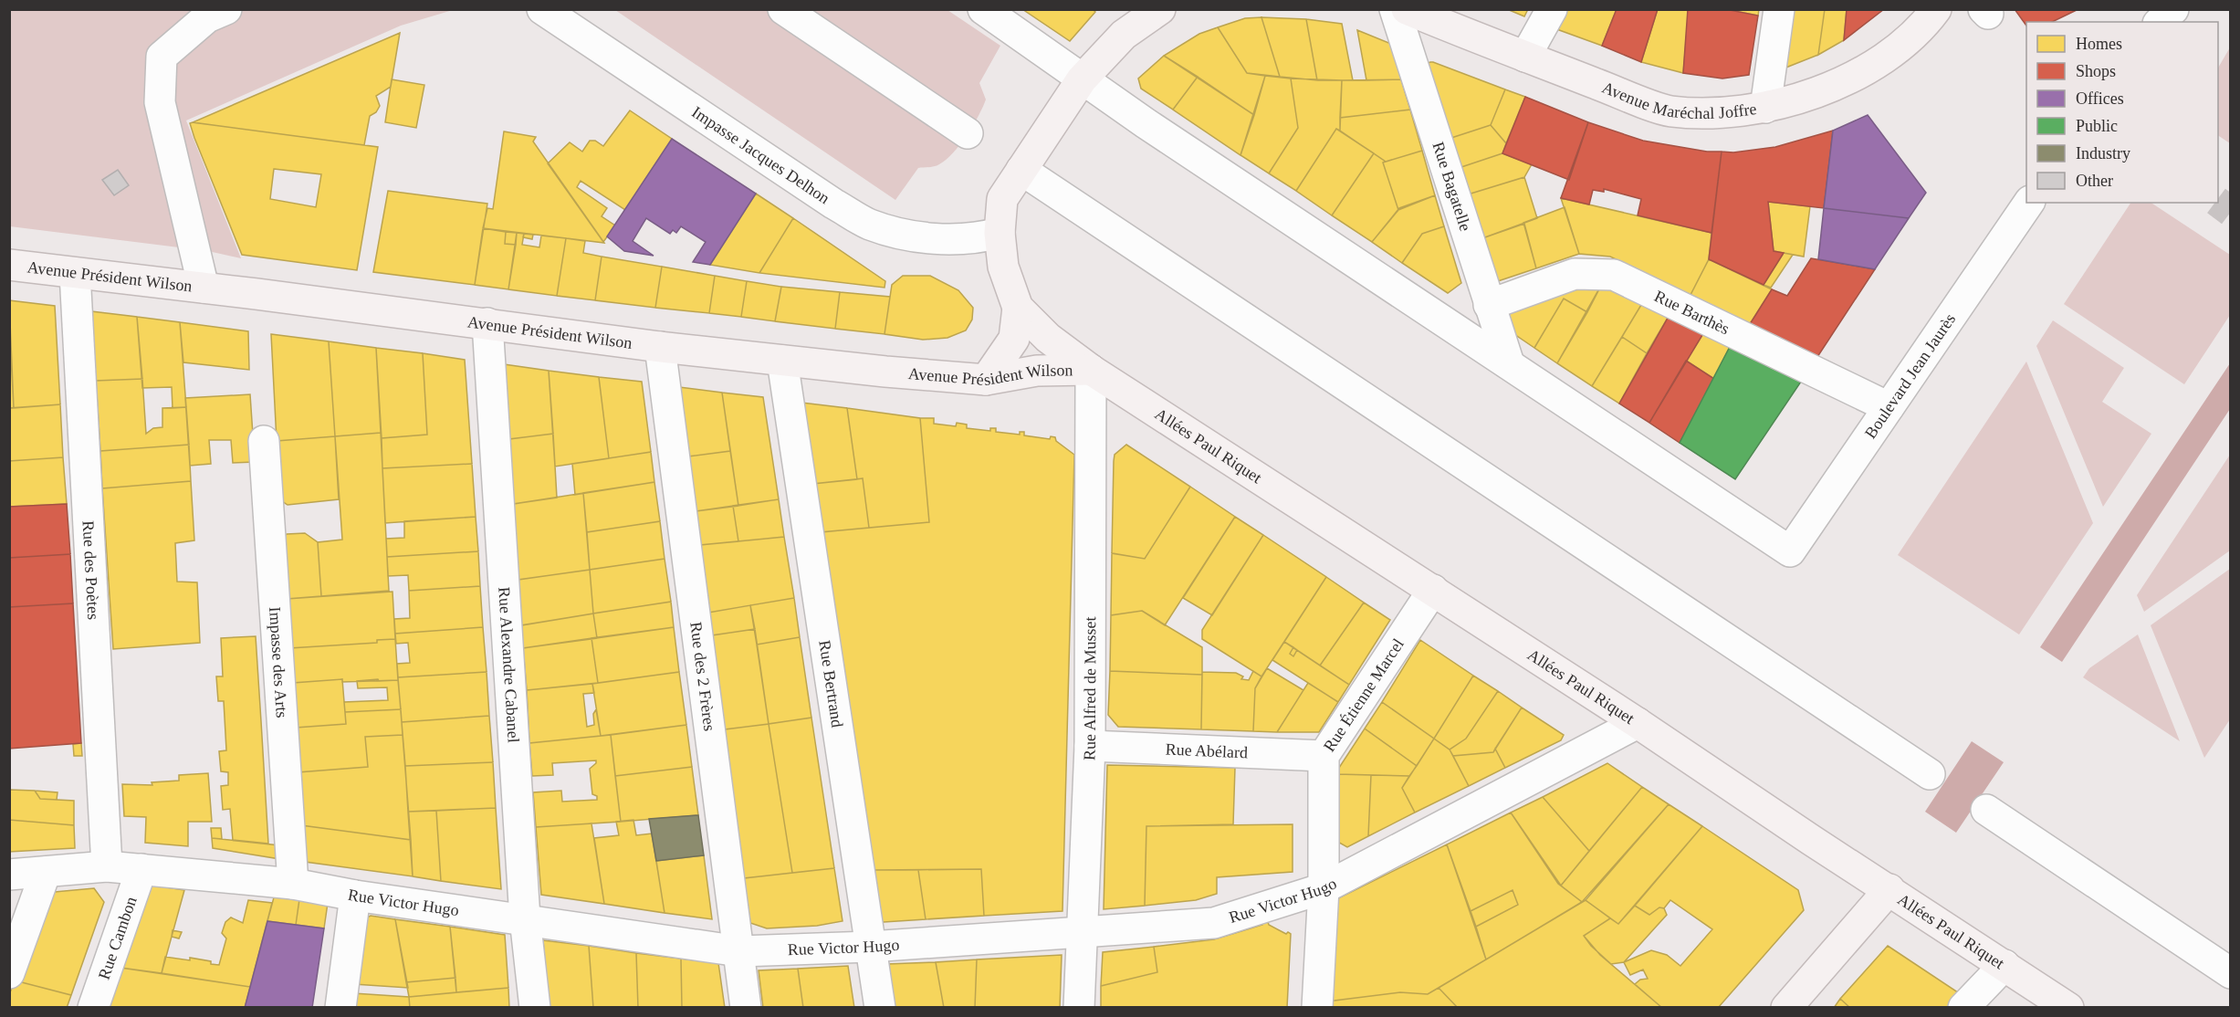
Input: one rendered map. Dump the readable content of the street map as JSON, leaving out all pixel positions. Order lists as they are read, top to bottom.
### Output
{
  "streets": {
    "main road": ["Avenue Maréchal Joffre", "Avenue Président Wilson", "Allées Paul Riquet"],
    "street": [
      "Impasse Jacques Delhon",
      "Rue Bagatelle",
      "Rue Barthès",
      "Boulevard Jean Jaurès",
      "Rue des Poètes",
      "Impasse des Arts",
      "Rue Alexandre Cabanel",
      "Rue des 2 Frères",
      "Rue Bertrand",
      "Rue Alfred de Musset",
      "Rue Étienne Marcel",
      "Rue Abélard",
      "Rue Victor Hugo",
      "Rue Cambon"
    ]
  },
  "crossings": [
    ["Rue Bagatelle", "Rue Barthès"],
    ["Rue Bagatelle", "Boulevard Jean Jaurès"],
    ["Avenue Président Wilson", "Allées Paul Riquet"],
    ["Avenue Président Wilson", "Rue des Poètes"],
    ["Avenue Président Wilson", "Rue Alexandre Cabanel"],
    ["Avenue Président Wilson", "Rue des 2 Frères"],
    ["Avenue Président Wilson", "Rue Bertrand"],
    ["Avenue Président Wilson", "Rue Alfred de Musset"],
    ["Rue Barthès", "Boulevard Jean Jaurès"],
    ["Allées Paul Riquet", "Rue Alfred de Musset"],
    ["Allées Paul Riquet", "Rue Étienne Marcel"],
    ["Allées Paul Riquet", "Rue Victor Hugo"],
    ["Rue des Poètes", "Rue Victor Hugo"],
    ["Impasse des Arts", "Rue Victor Hugo"],
    ["Rue Alexandre Cabanel", "Rue Victor Hugo"],
    ["Rue des 2 Frères", "Rue Victor Hugo"],
    ["Rue Bertrand", "Rue Victor Hugo"],
    ["Rue Alfred de Musset", "Rue Abélard"],
    ["Rue Alfred de Musset", "Rue Victor Hugo"],
    ["Rue Étienne Marcel", "Rue Abélard"],
    ["Rue Étienne Marcel", "Rue Victor Hugo"],
    ["Rue Victor Hugo", "Rue Cambon"]
  ],
  "legend": [
    "Homes",
    "Shops",
    "Offices",
    "Public",
    "Industry",
    "Other"
  ]
}
